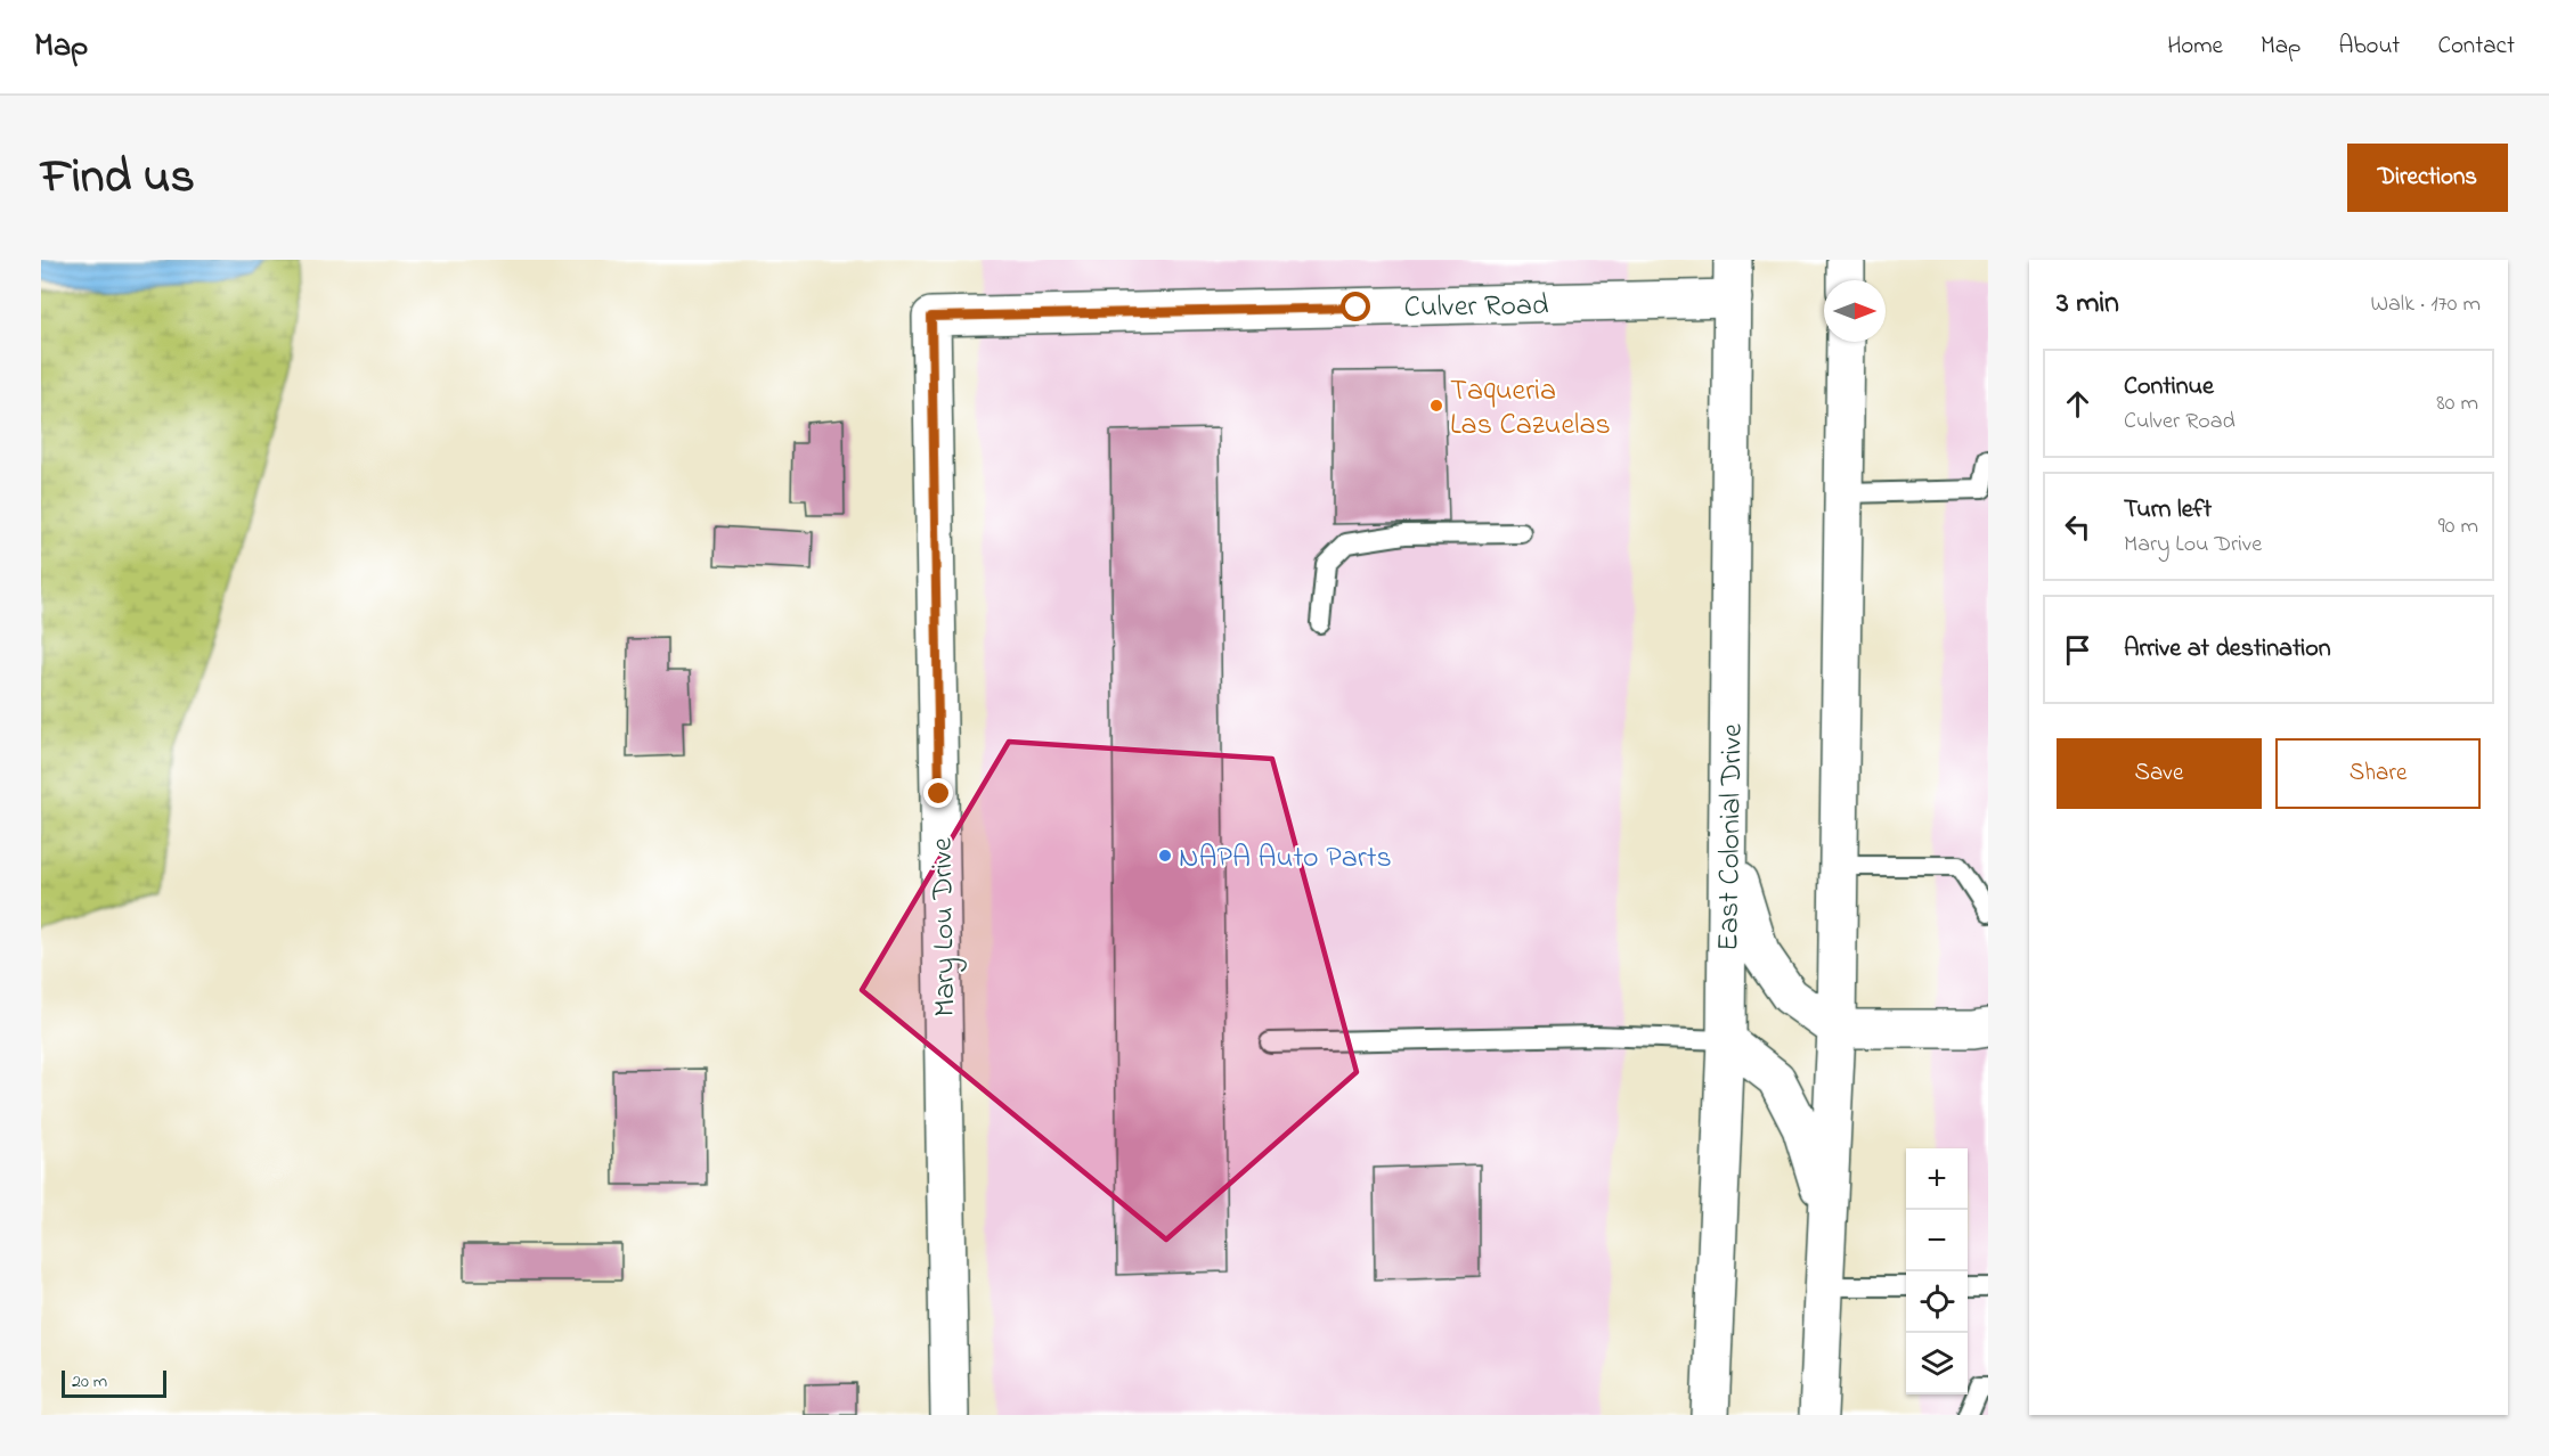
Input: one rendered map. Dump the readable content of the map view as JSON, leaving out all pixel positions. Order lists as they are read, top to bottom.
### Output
{
  "streets": {
    "main road": ["Culver Road", "East Colonial Drive", "Mary Lou Drive"]
  },
  "crossings": [
    ["Culver Road", "East Colonial Drive"],
    ["Culver Road", "Mary Lou Drive"]
  ],
  "places": ["Taqueria Las Cazuelas", "NAPA Auto Parts"],
  "scale_bar": "20 m",
  "north": "right",
  "page": {
    "header": "Map",
    "nav": [
      "Home",
      "Map",
      "About",
      "Contact"
    ],
    "title": "Find us",
    "buttons": [
      "Directions",
      ["Save", "Share"]
    ],
    "heading": ["3 min", "Walk · 170 m"],
    "list": [
      ["Continue", "Culver Road", "80 m"],
      ["Turn left", "Mary Lou Drive", "90 m"],
      "Arrive at destination"
    ],
    "map_buttons": ["+", "−"],
    "scale": "20 m"
  }
}
